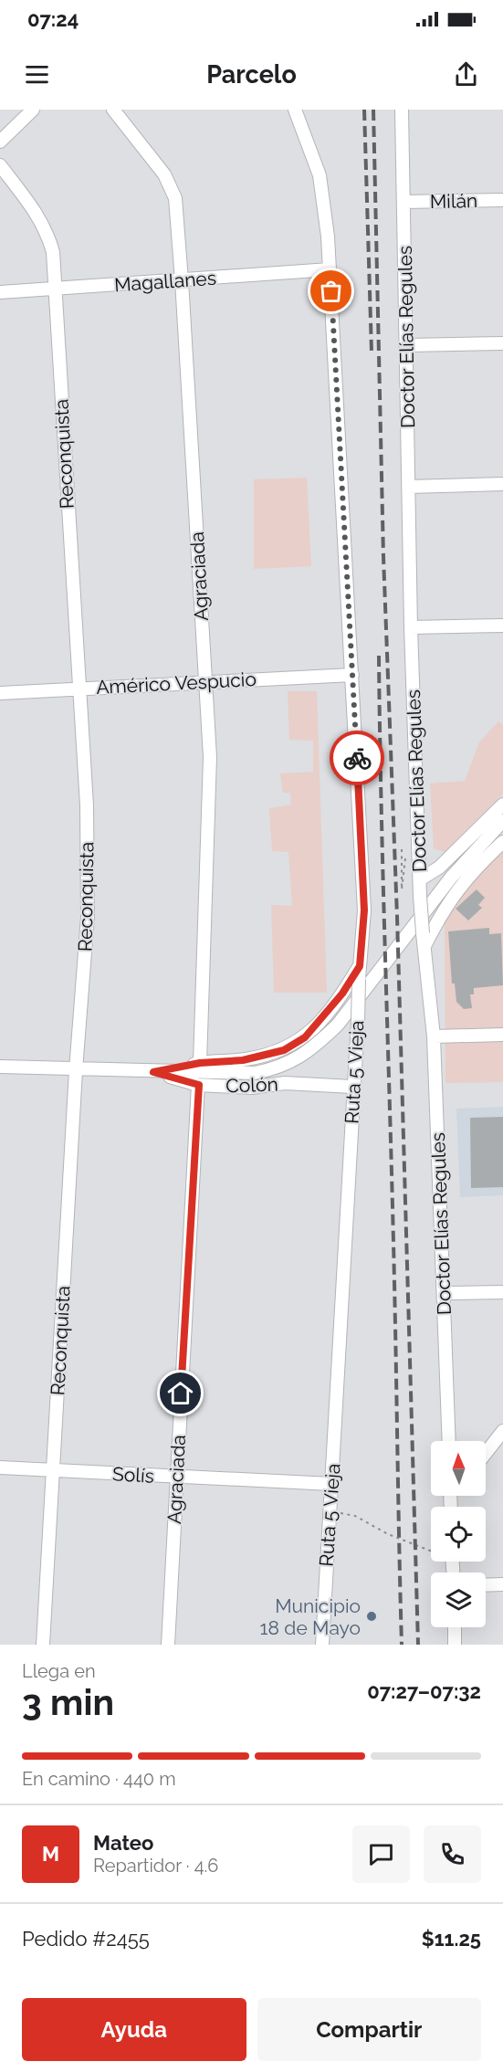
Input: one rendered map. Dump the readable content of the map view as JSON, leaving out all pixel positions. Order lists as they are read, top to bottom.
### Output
{
  "streets": {
    "street": [
      "Milán",
      "Magallanes",
      "Doctor Elías Regules",
      "Reconquista",
      "Agraciada",
      "Américo Vespucio",
      "Ruta 5 Vieja",
      "Colón",
      "Solís"
    ]
  },
  "crossings": [
    ["Milán", "Doctor Elías Regules"],
    ["Magallanes", "Reconquista"],
    ["Magallanes", "Agraciada"],
    ["Magallanes", "Ruta 5 Vieja"],
    ["Reconquista", "Américo Vespucio"],
    ["Reconquista", "Colón"],
    ["Reconquista", "Solís"],
    ["Agraciada", "Américo Vespucio"],
    ["Agraciada", "Colón"],
    ["Agraciada", "Solís"],
    ["Américo Vespucio", "Ruta 5 Vieja"],
    ["Ruta 5 Vieja", "Colón"],
    ["Ruta 5 Vieja", "Solís"]
  ],
  "places": ["Municipio 18 de Mayo"],
  "north": "top",
  "page": {
    "status": "07:24",
    "header": "Parcelo",
    "heading": ["3 min", "Llega en", "07:27–07:32"],
    "panel": [
      "Mateo",
      "Repartidor · 4.6",
      "Pedido #2455",
      "$11.25"
    ],
    "bar": "En camino · 440 m",
    "round": "M",
    "buttons": ["Ayuda", "Compartir"]
  }
}
